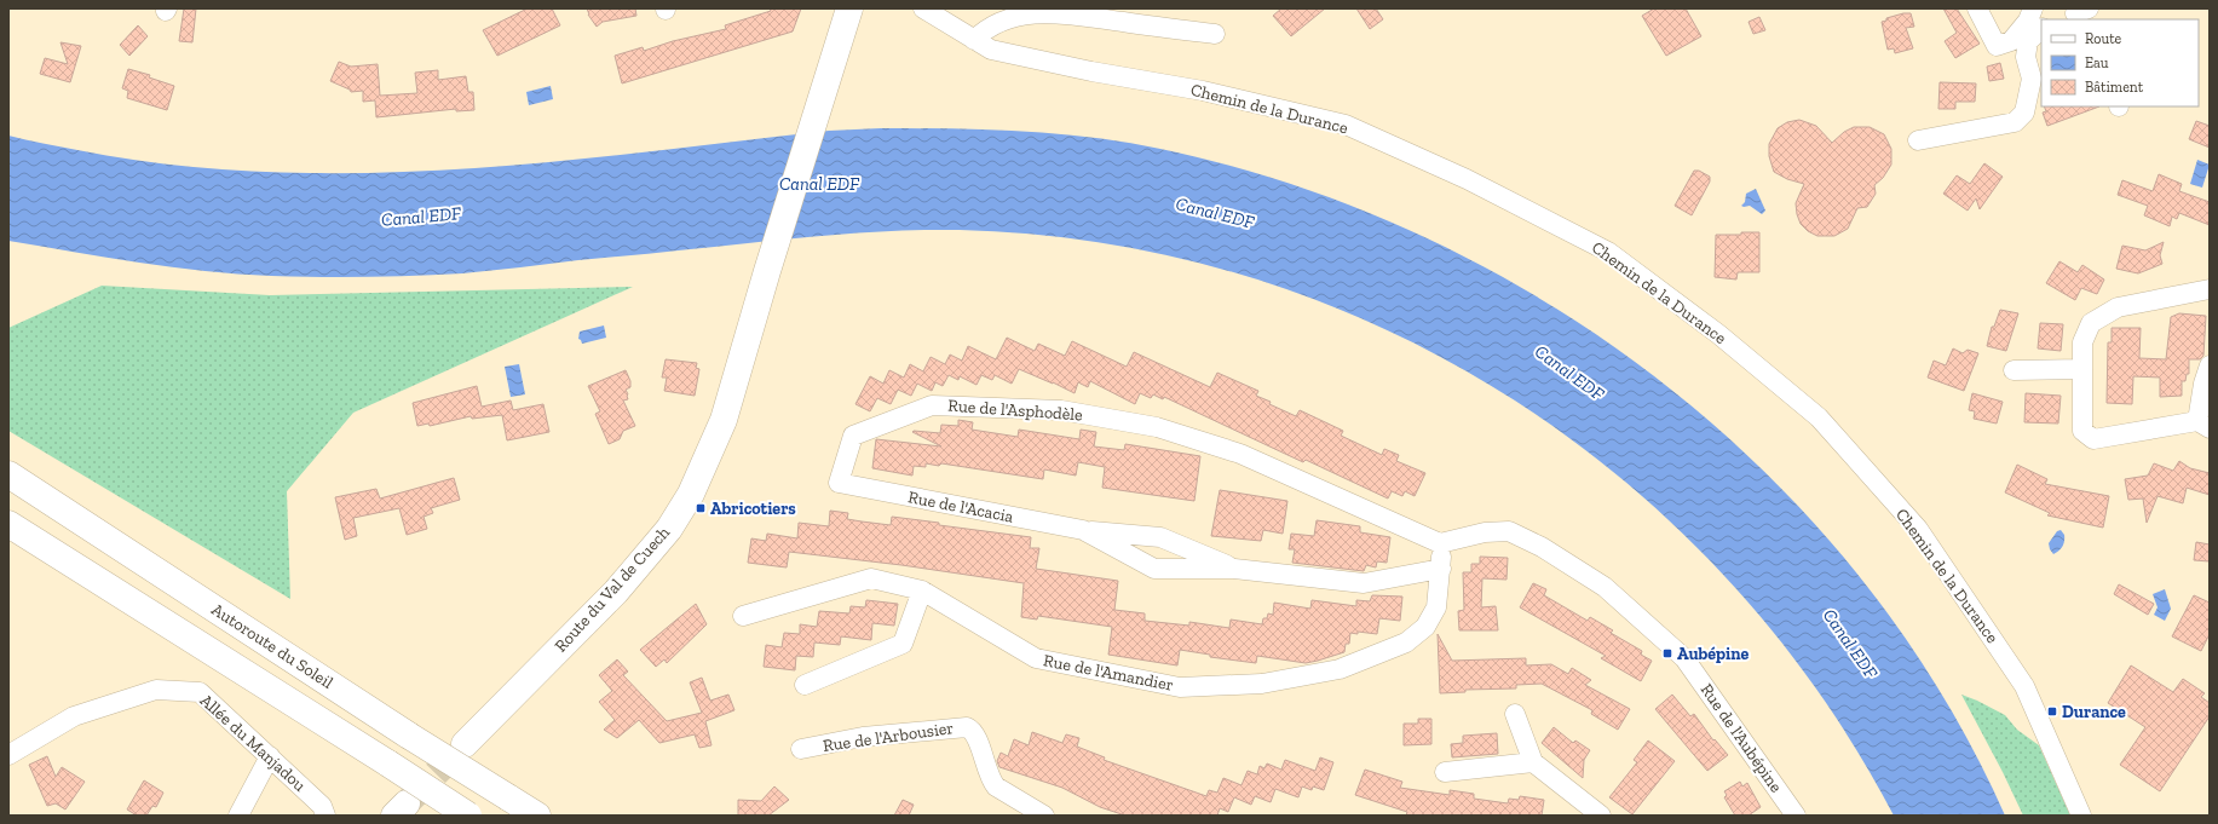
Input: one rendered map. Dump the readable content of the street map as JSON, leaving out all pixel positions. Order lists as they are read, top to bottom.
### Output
{
  "streets": {
    "main road": ["Route du Val de Cuech", "Autoroute du Soleil"],
    "street": [
      "Chemin de la Durance",
      "Rue de l'Asphodèle",
      "Rue de l'Acacia",
      "Rue de l'Amandier",
      "Rue de l'Arbousier",
      "Rue de l'Aubépine",
      "Allée du Manjadou"
    ]
  },
  "crossings": [
    ["Rue de l'Asphodèle", "Rue de l'Acacia"],
    ["Rue de l'Asphodèle", "Rue de l'Amandier"],
    ["Rue de l'Asphodèle", "Rue de l'Aubépine"],
    ["Rue de l'Acacia", "Rue de l'Amandier"],
    ["Rue de l'Amandier", "Rue de l'Aubépine"]
  ],
  "water": ["Canal EDF"],
  "places": {
    "transit": ["Abricotiers", "Aubépine", "Durance"]
  },
  "legend": ["Route", "Eau", "Bâtiment"]
}
